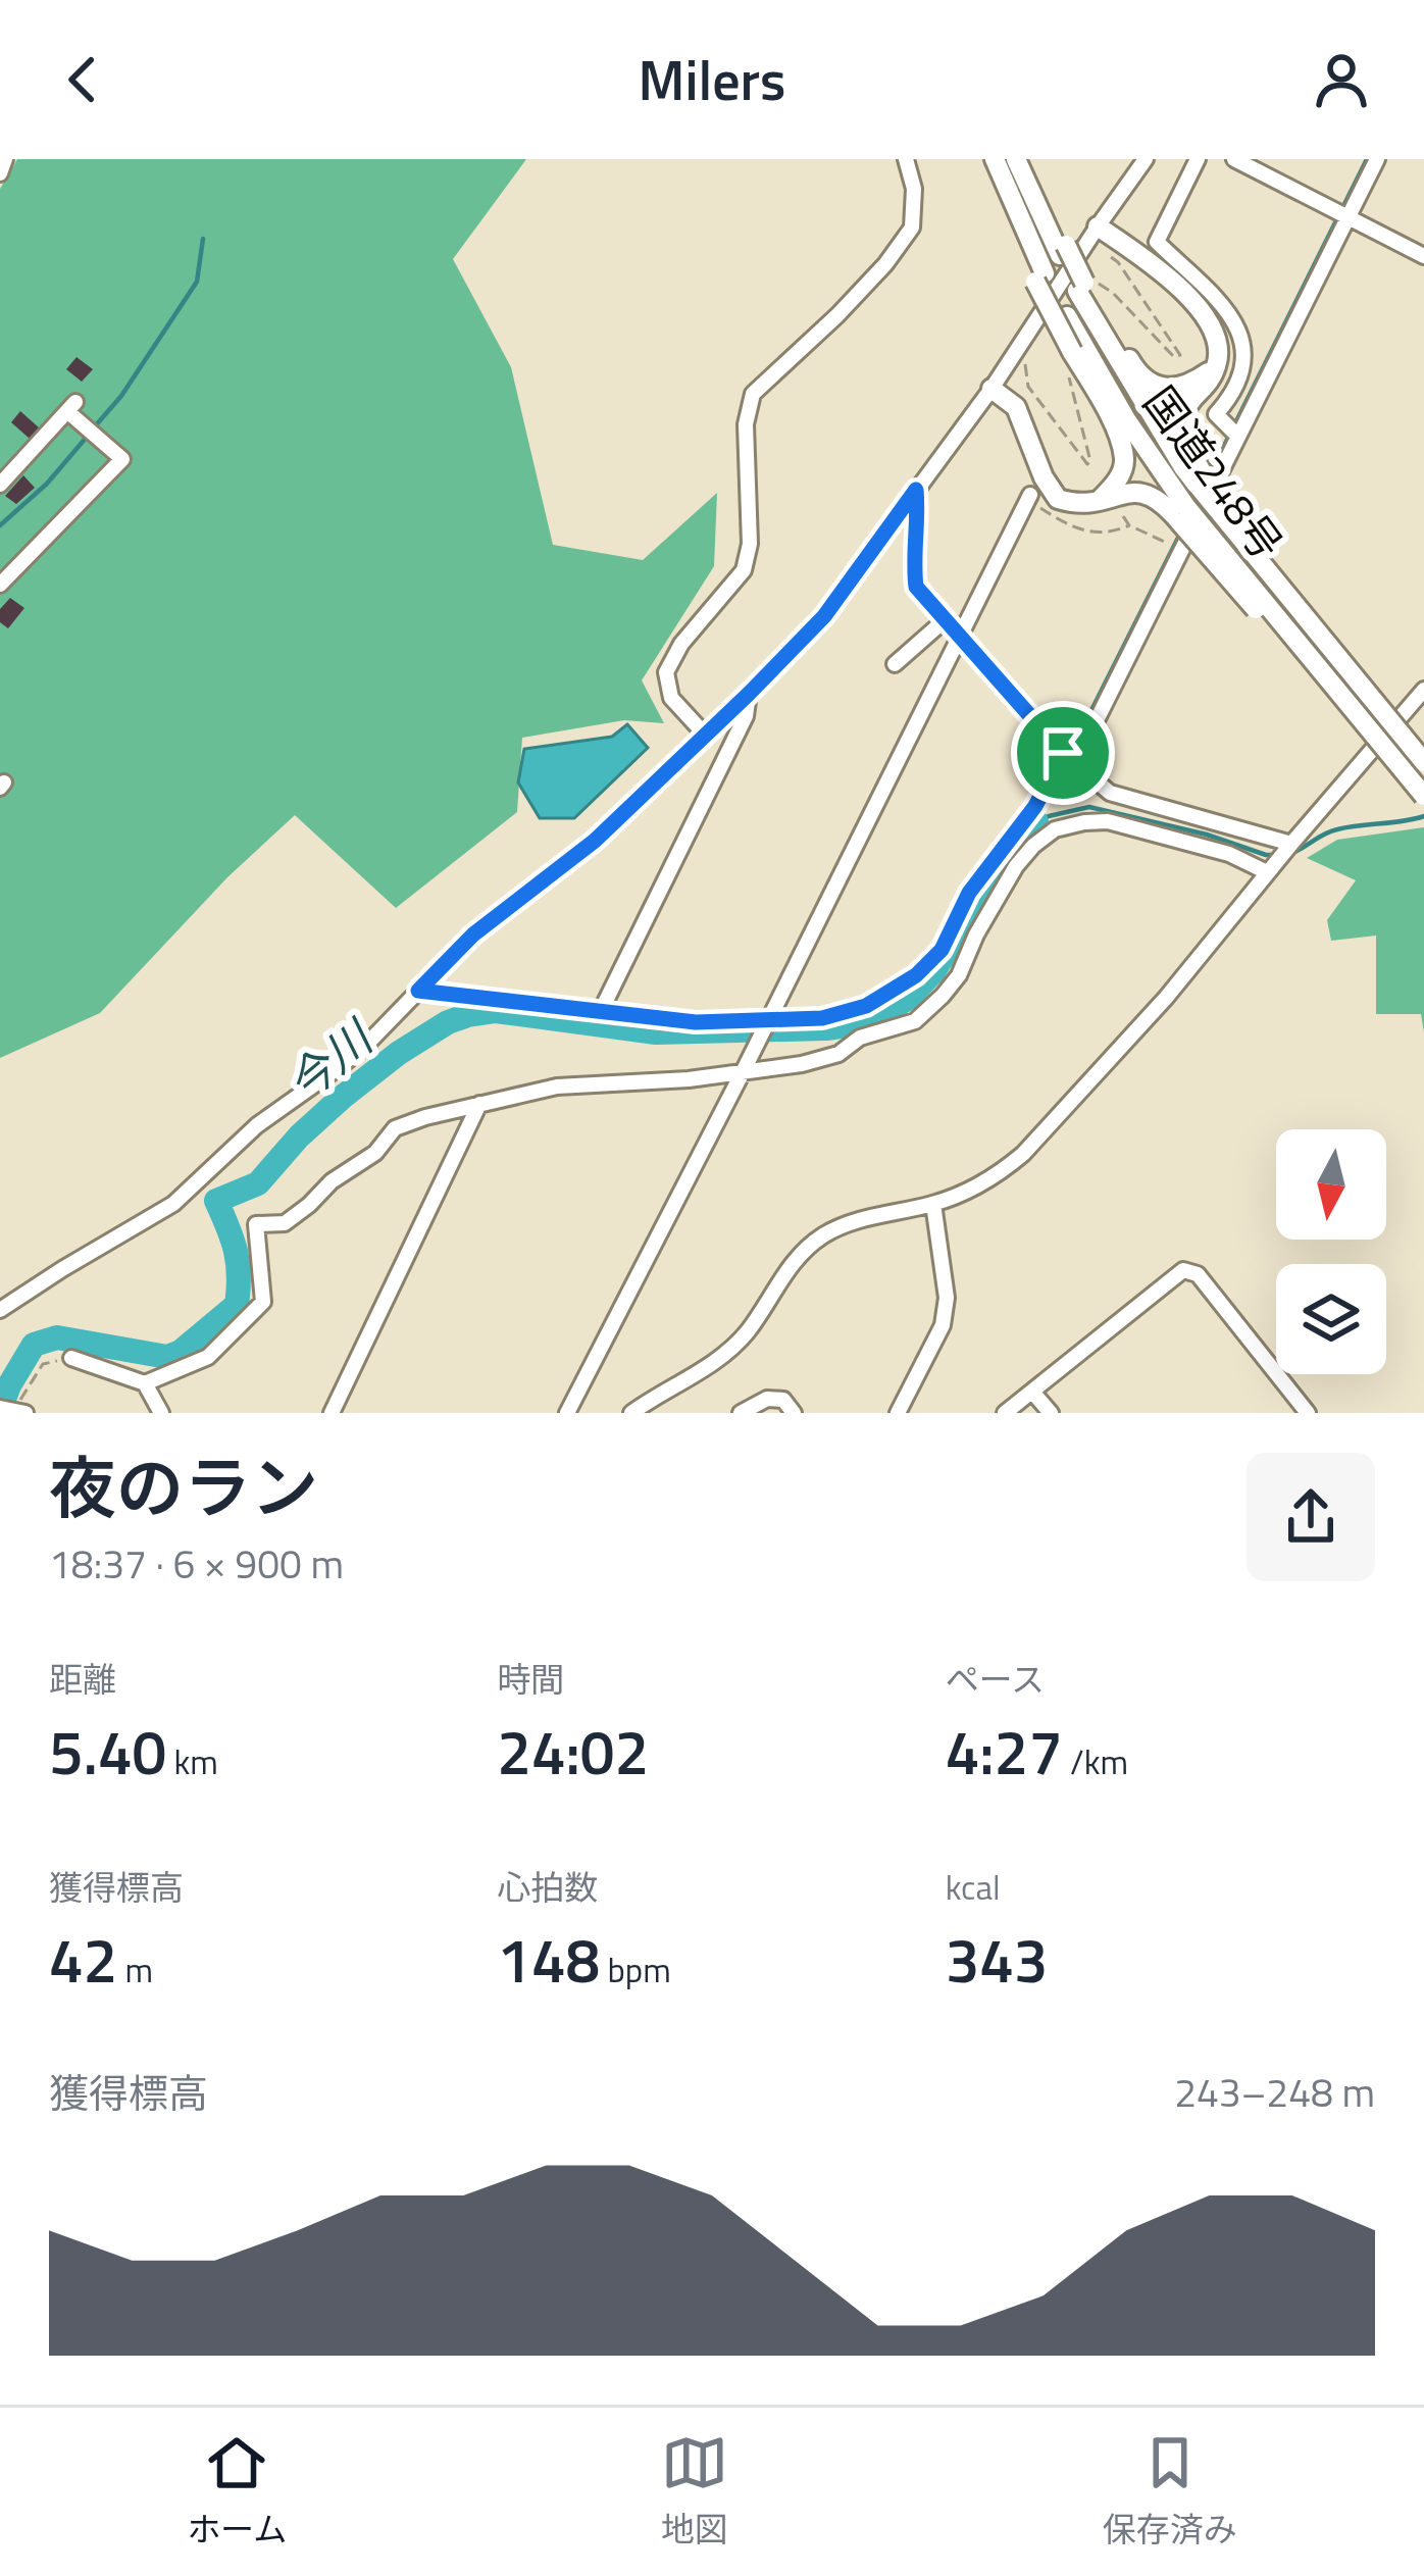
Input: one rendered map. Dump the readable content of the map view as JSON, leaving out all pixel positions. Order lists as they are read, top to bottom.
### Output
{
  "streets": {
    "highway": ["国道248号"]
  },
  "water": ["今川"],
  "north": "bottom",
  "page": {
    "header": "Milers",
    "heading": ["夜のラン", "18:37 · 6 × 900 m"],
    "stats": [
      ["距離", "5.40 km"],
      ["時間", "24:02"],
      ["ペース", "4:27 /km"],
      ["獲得標高", "42 m"],
      ["心拍数", "148 bpm"],
      ["kcal", "343"]
    ],
    "chart": ["獲得標高", "243–248 m"],
    "tabs": ["ホーム", "地図", "保存済み"]
  }
}
